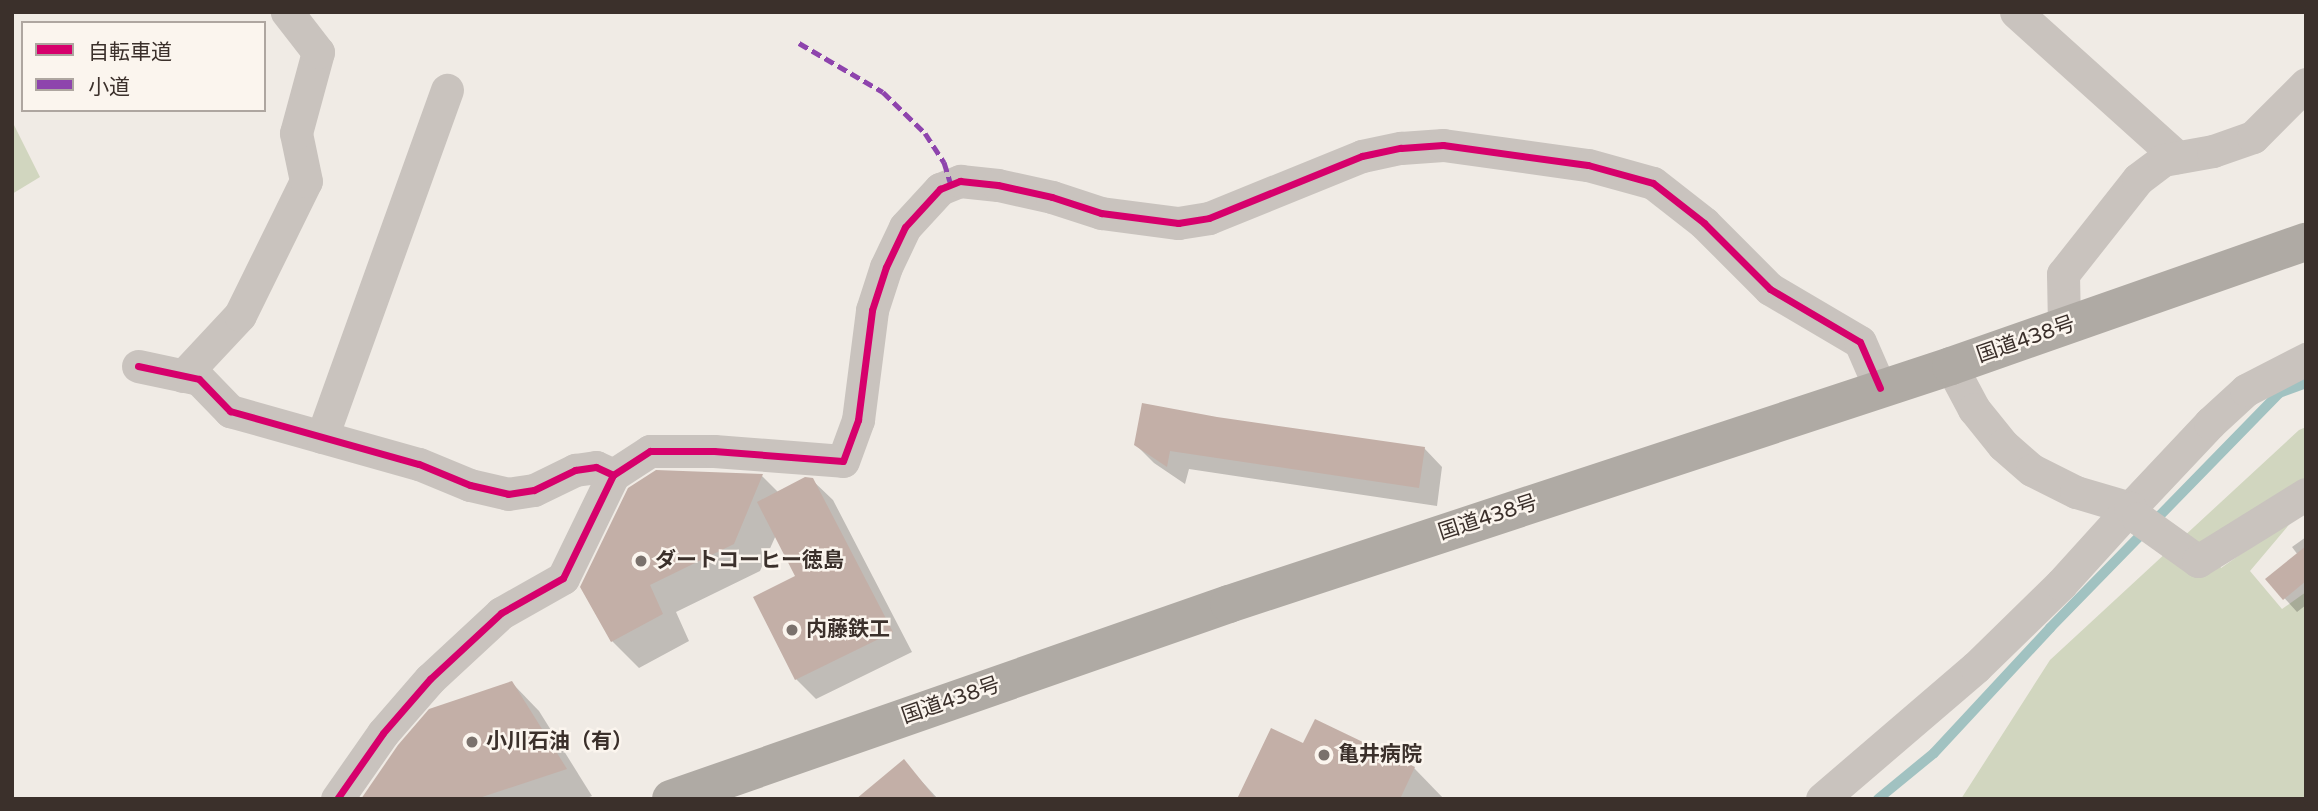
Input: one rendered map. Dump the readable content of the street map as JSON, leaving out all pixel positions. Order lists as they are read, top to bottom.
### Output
{
  "streets": {
    "highway": ["国道438号"]
  },
  "places": [
    "ダートコーヒー徳島",
    "内藤鉄工",
    "小川石油（有）",
    "亀井病院"
  ],
  "legend": ["自転車道", "小道"]
}
